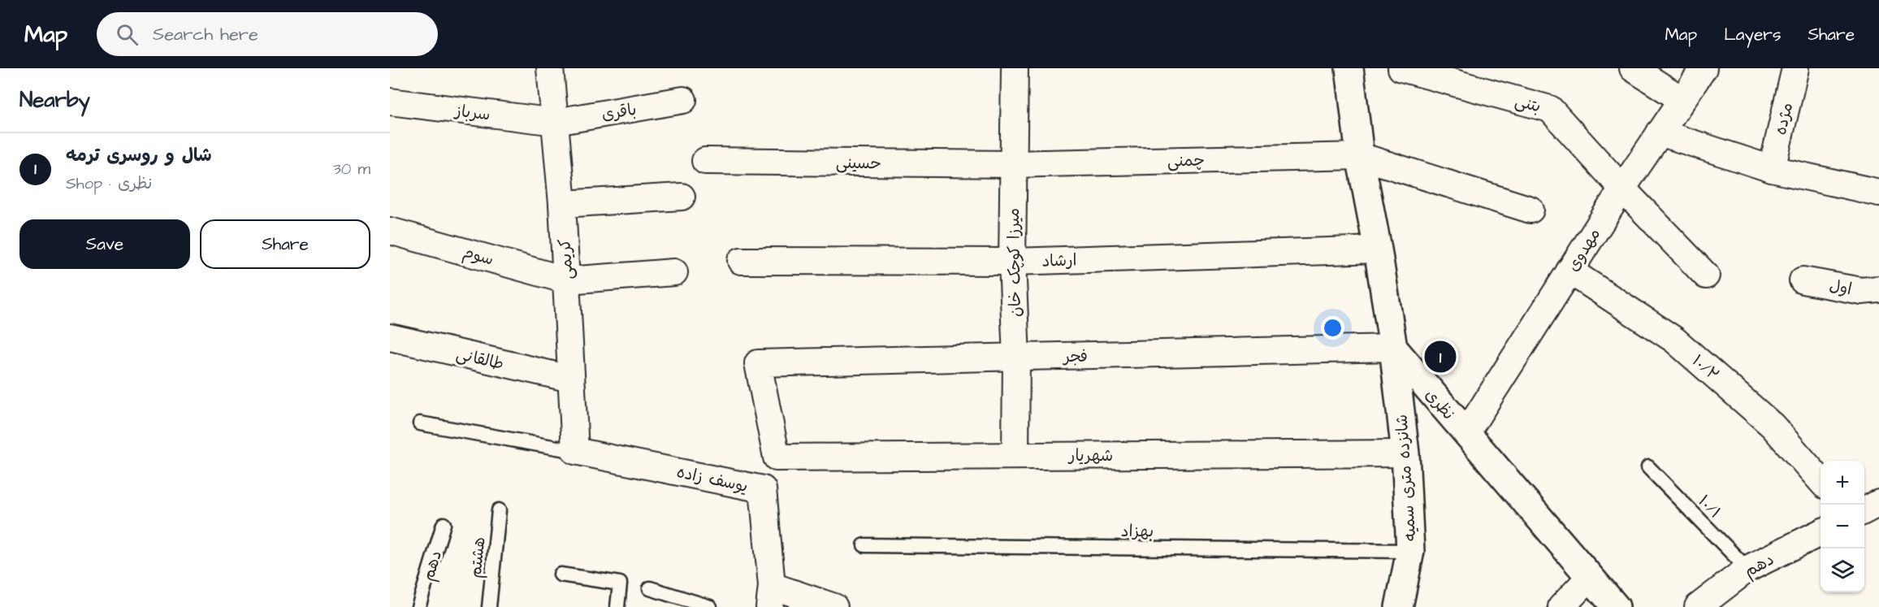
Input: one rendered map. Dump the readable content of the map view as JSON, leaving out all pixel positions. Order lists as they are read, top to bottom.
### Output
{
  "streets": {
    "street": [
      "بتنی",
      "باقری",
      "سرباز",
      "مژده",
      "چمنی",
      "حسینی",
      "مهدوی",
      "سوم",
      "کریمی",
      "ارشاد",
      "میرزا کوچک خان",
      "اول",
      "فجر",
      "طالقانی",
      "۱۰/۲",
      "نظری",
      "شهریار",
      "شانزده متری سمیه",
      "یوسف زاده",
      "دهم"
    ],
    "lane": ["۱۰/۱", "بهزاد", "هشتم"]
  },
  "crossings": [
    ["بتنی", "مهدوی"],
    ["باقری", "سرباز"],
    ["باقری", "کریمی"],
    ["سرباز", "کریمی"],
    ["چمنی", "حسینی"],
    ["چمنی", "میرزا کوچک خان"],
    ["حسینی", "میرزا کوچک خان"],
    ["مهدوی", "۱۰/۲"],
    ["مهدوی", "نظری"],
    ["سوم", "کریمی"],
    ["کریمی", "طالقانی"],
    ["کریمی", "یوسف زاده"],
    ["ارشاد", "میرزا کوچک خان"],
    ["میرزا کوچک خان", "فجر"],
    ["میرزا کوچک خان", "شهریار"],
    ["فجر", "نظری"],
    ["فجر", "شهریار"],
    ["فجر", "شانزده متری سمیه"],
    ["نظری", "شانزده متری سمیه"],
    ["شهریار", "شانزده متری سمیه"],
    ["شانزده متری سمیه", "بهزاد"],
    ["۱۰/۱", "دهم"]
  ],
  "page": {
    "header": "Map",
    "search": "Search here",
    "nav": ["Map", "Layers", "Share"],
    "heading": "Nearby",
    "list": [
      {
        "mark": "1",
        "name": "شال و روسری ترمه",
        "note": "Shop · نظری",
        "value": "30 m"
      }
    ],
    "buttons": ["Save", "Share"],
    "pins": "1",
    "map_buttons": ["+", "−"]
  }
}
